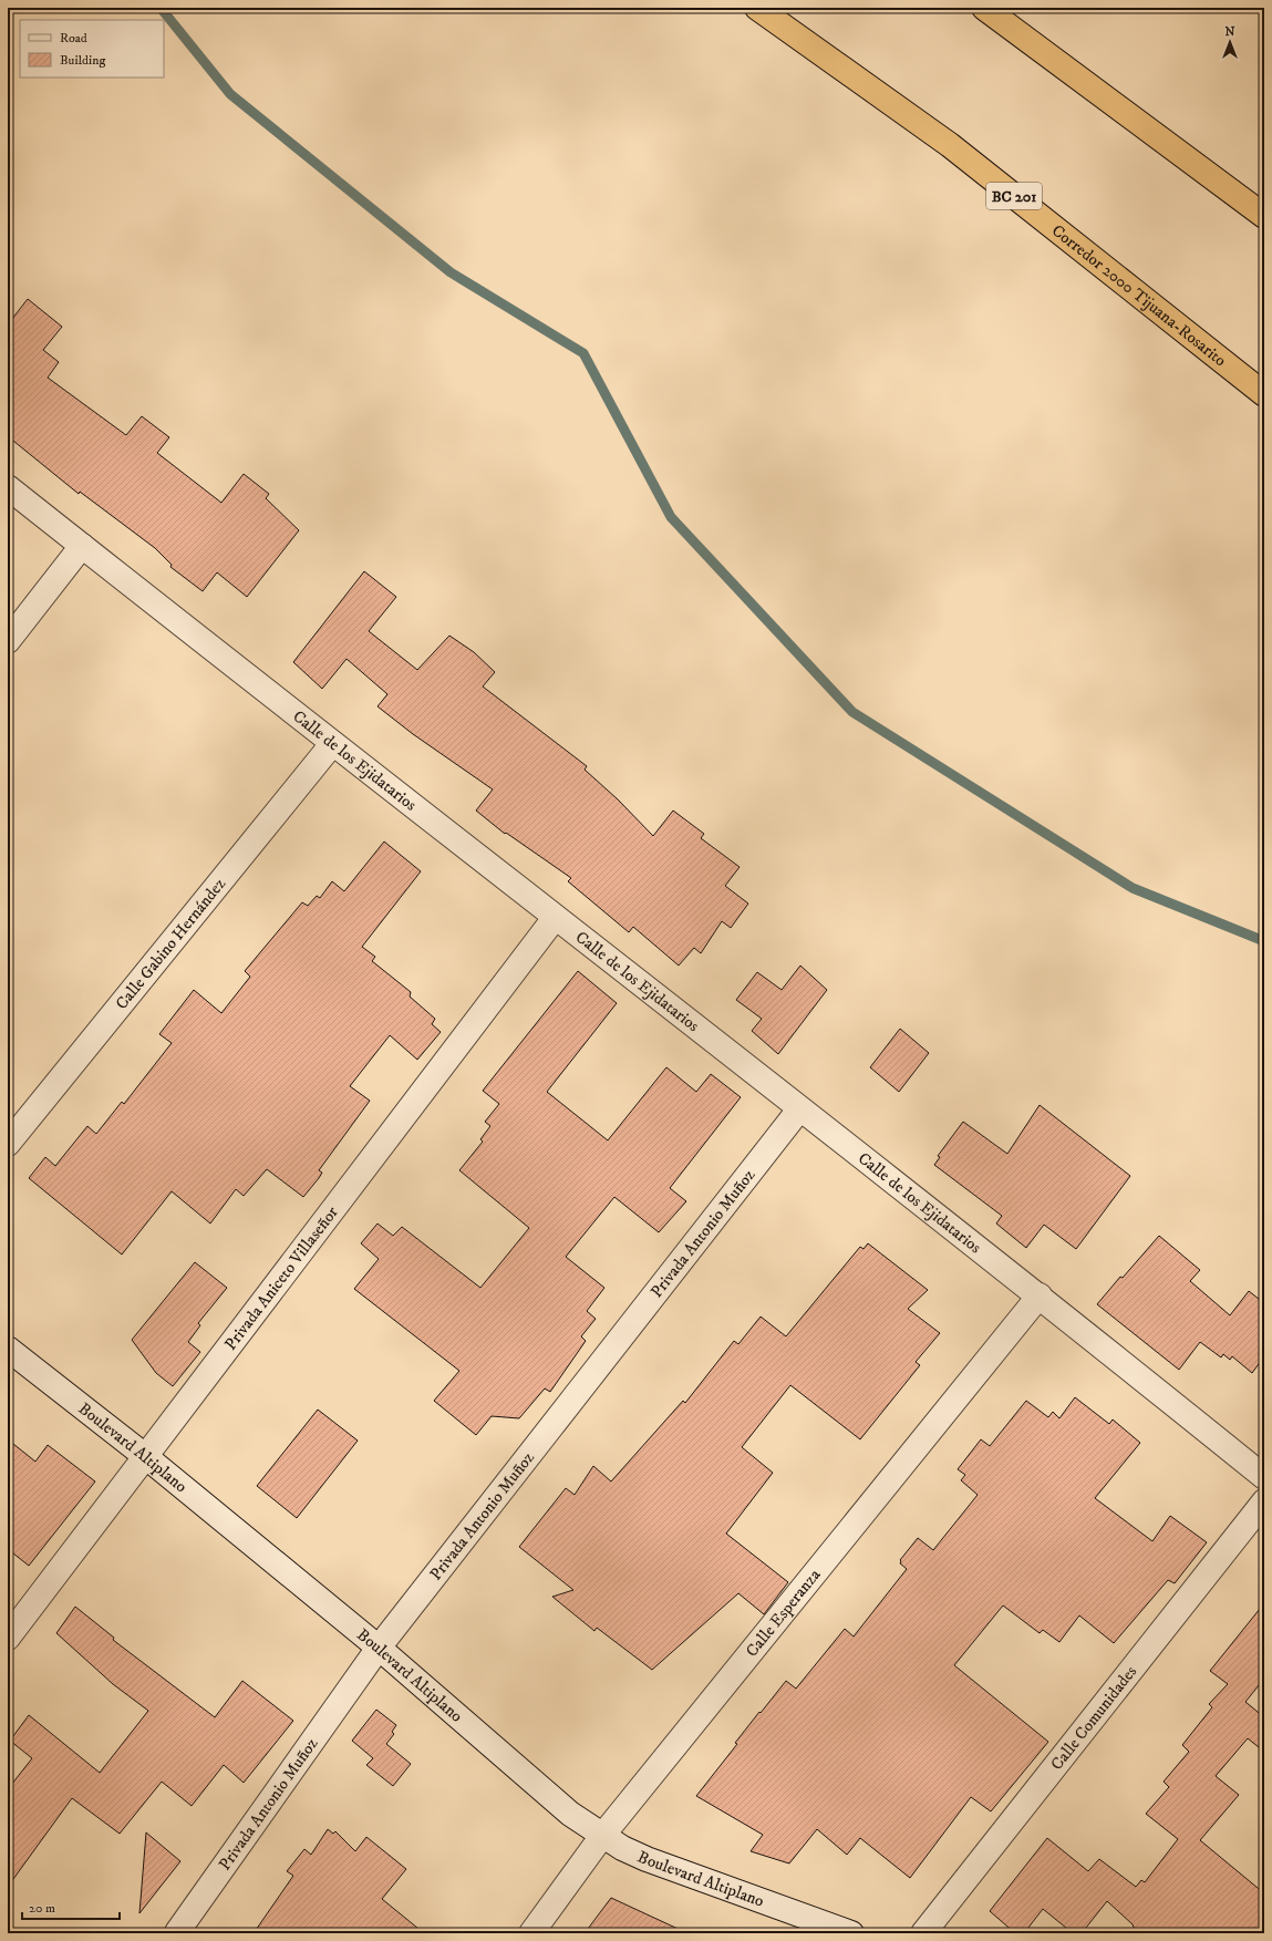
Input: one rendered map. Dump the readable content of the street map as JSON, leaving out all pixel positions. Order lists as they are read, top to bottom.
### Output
{
  "streets": {
    "highway": ["BC 201", "Corredor 2000 Tijuana-Rosarito"],
    "street": [
      "Calle de los Ejidatarios",
      "Calle Gabino Hernández",
      "Privada Antonio Muñoz",
      "Privada Aniceto Villaseñor",
      "Boulevard Altiplano",
      "Calle Esperanza",
      "Calle Comunidades"
    ]
  },
  "crossings": [
    ["Calle de los Ejidatarios", "Calle Gabino Hernández"],
    ["Calle de los Ejidatarios", "Privada Antonio Muñoz"],
    ["Calle de los Ejidatarios", "Privada Aniceto Villaseñor"],
    ["Calle de los Ejidatarios", "Calle Esperanza"],
    ["Privada Antonio Muñoz", "Boulevard Altiplano"],
    ["Privada Aniceto Villaseñor", "Boulevard Altiplano"],
    ["Boulevard Altiplano", "Calle Esperanza"]
  ],
  "legend": ["Road", "Building"],
  "scale_bar": "20 m",
  "north": "top"
}
